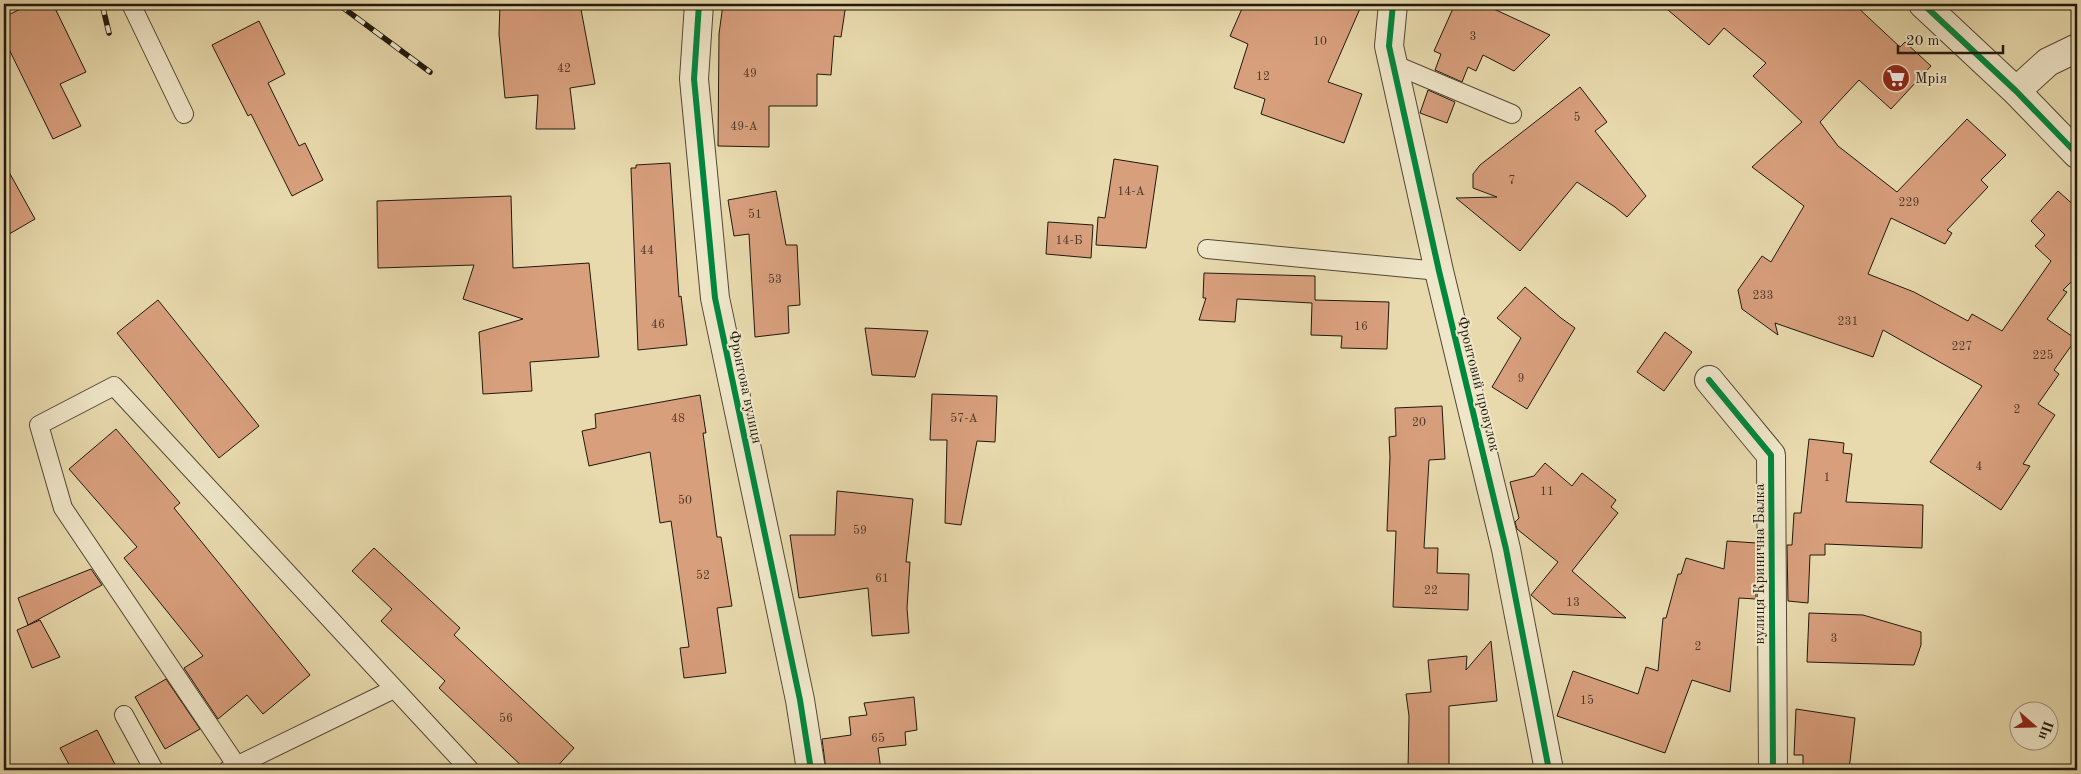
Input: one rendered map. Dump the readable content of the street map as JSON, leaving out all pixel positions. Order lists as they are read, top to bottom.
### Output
{
  "streets": {
    "street": ["Фронтовий провулок", "Фронтова вулиця", "вулиця Кринична Балка"]
  },
  "places": {
    "supermarket": ["Мрія"]
  },
  "house_numbers": [
    "3",
    "10",
    "42",
    "49",
    "12",
    "5",
    "49-А",
    "7",
    "14-А",
    "229",
    "51",
    "14-Б",
    "44",
    "53",
    "233",
    "231",
    "46",
    "16",
    "227",
    "225",
    "9",
    "2",
    "48",
    "57-А",
    "20",
    "4",
    "1",
    "11",
    "50",
    "59",
    "52",
    "61",
    "22",
    "13",
    "3",
    "2",
    "15",
    "56",
    "65"
  ],
  "scale_bar": "20 m",
  "north": "right"
}
